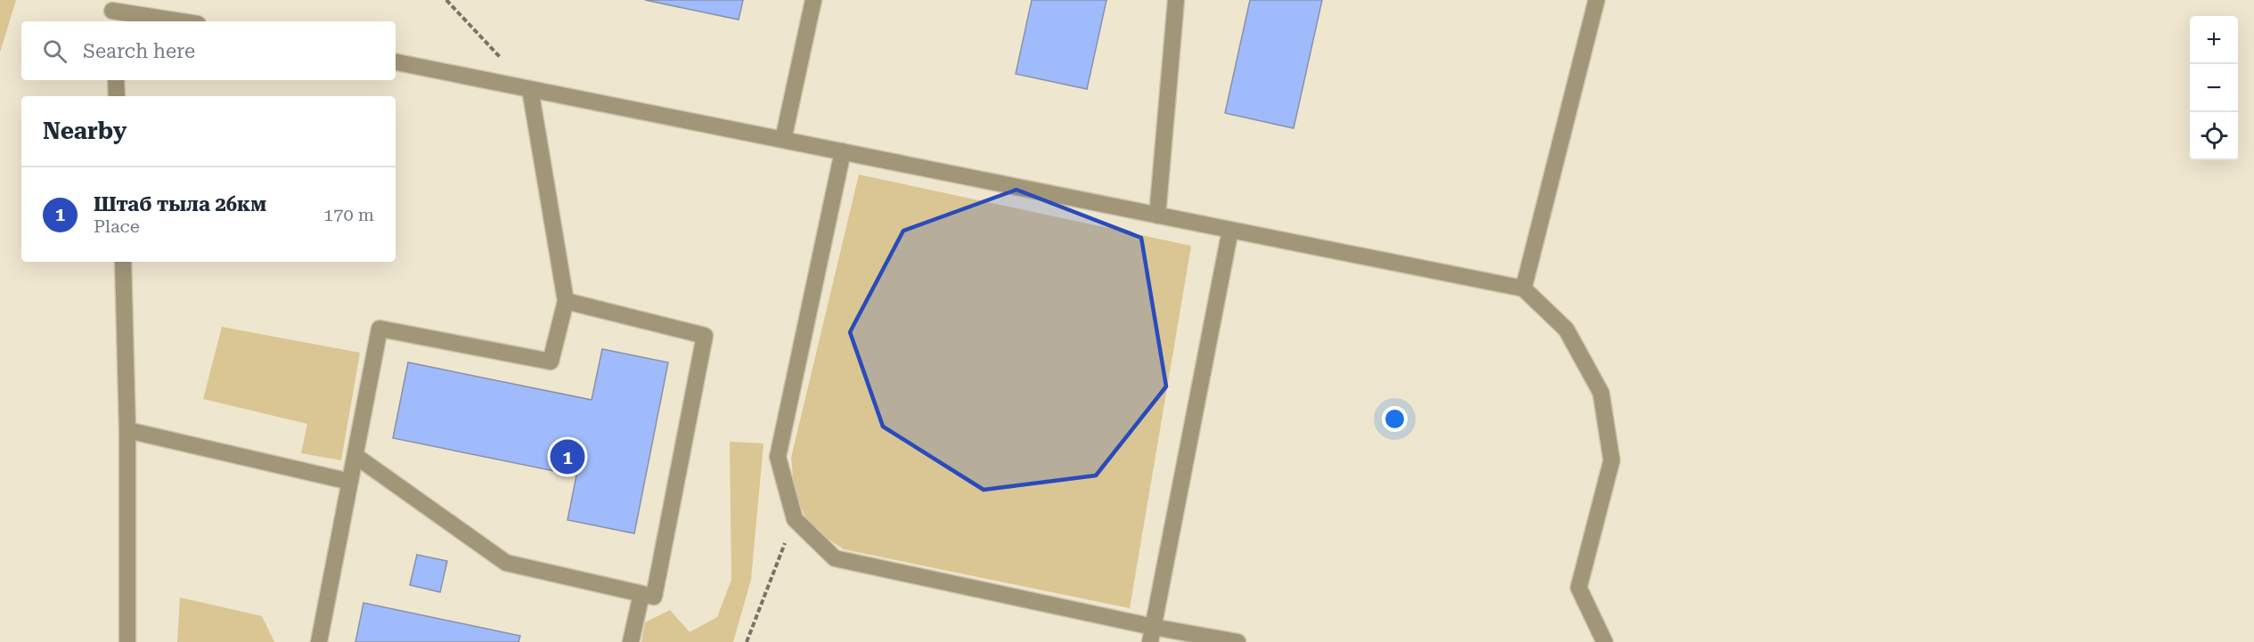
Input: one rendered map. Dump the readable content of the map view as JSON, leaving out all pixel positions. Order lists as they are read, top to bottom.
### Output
{
  "page": {
    "map_buttons": ["+", "−"],
    "search": "Search here",
    "heading": "Nearby",
    "list": [
      {
        "mark": "1",
        "name": "Штаб тыла 26км",
        "note": "Place",
        "value": "170 m"
      }
    ],
    "pins": "1"
  }
}
